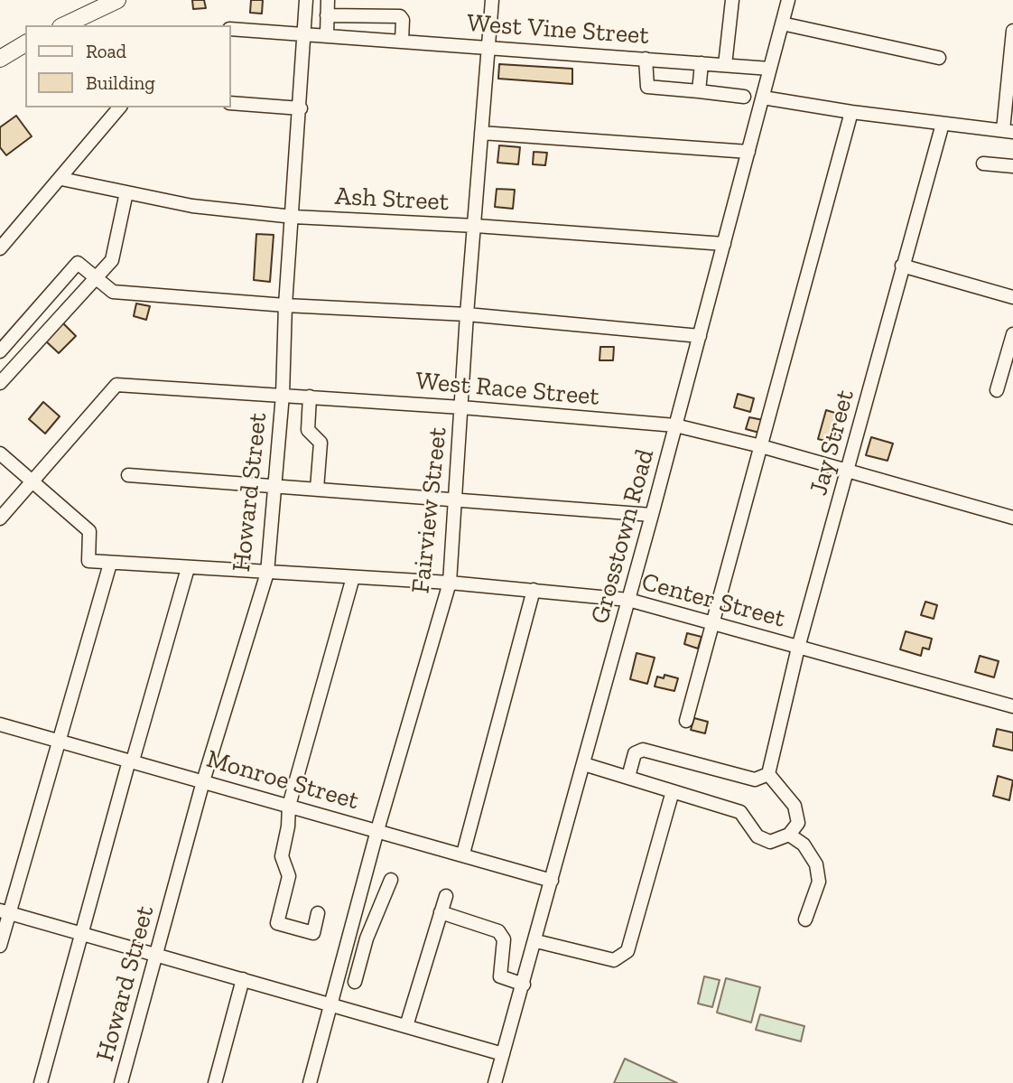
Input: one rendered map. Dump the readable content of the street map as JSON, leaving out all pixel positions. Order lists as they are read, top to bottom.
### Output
{
  "streets": {
    "street": [
      "West Vine Street",
      "Ash Street",
      "West Race Street",
      "Jay Street",
      "Howard Street",
      "Fairview Street",
      "Grosstown Road",
      "Center Street",
      "Monroe Street"
    ]
  },
  "crossings": [
    ["West Vine Street", "Howard Street"],
    ["West Vine Street", "Fairview Street"],
    ["West Vine Street", "Grosstown Road"],
    ["Ash Street", "Howard Street"],
    ["Ash Street", "Fairview Street"],
    ["Ash Street", "Grosstown Road"],
    ["West Race Street", "Jay Street"],
    ["West Race Street", "Howard Street"],
    ["West Race Street", "Fairview Street"],
    ["West Race Street", "Grosstown Road"],
    ["West Race Street", "Center Street"],
    ["Jay Street", "Center Street"],
    ["Howard Street", "Center Street"],
    ["Howard Street", "Monroe Street"],
    ["Fairview Street", "Center Street"],
    ["Fairview Street", "Monroe Street"],
    ["Grosstown Road", "Center Street"],
    ["Grosstown Road", "Monroe Street"]
  ],
  "legend": ["Road", "Building"]
}
